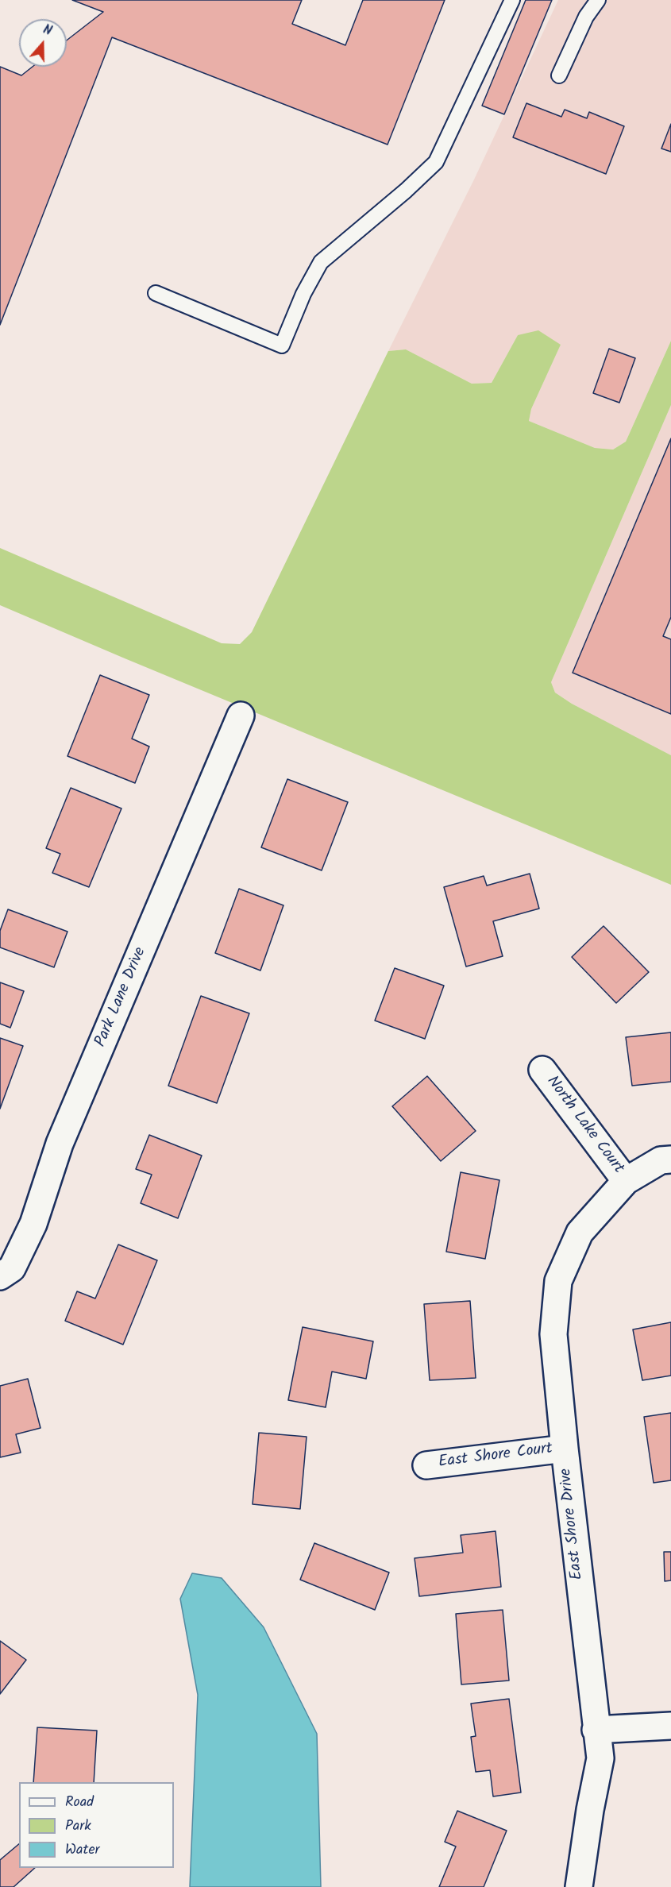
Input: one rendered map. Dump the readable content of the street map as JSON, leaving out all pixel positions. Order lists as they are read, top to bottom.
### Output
{
  "streets": {
    "street": [
      "Park Lane Drive",
      "North Lake Court",
      "East Shore Court",
      "East Shore Drive"
    ]
  },
  "crossings": [
    ["North Lake Court", "East Shore Drive"],
    ["East Shore Court", "East Shore Drive"]
  ],
  "legend": ["Road", "Park", "Water"],
  "north": "top"
}
